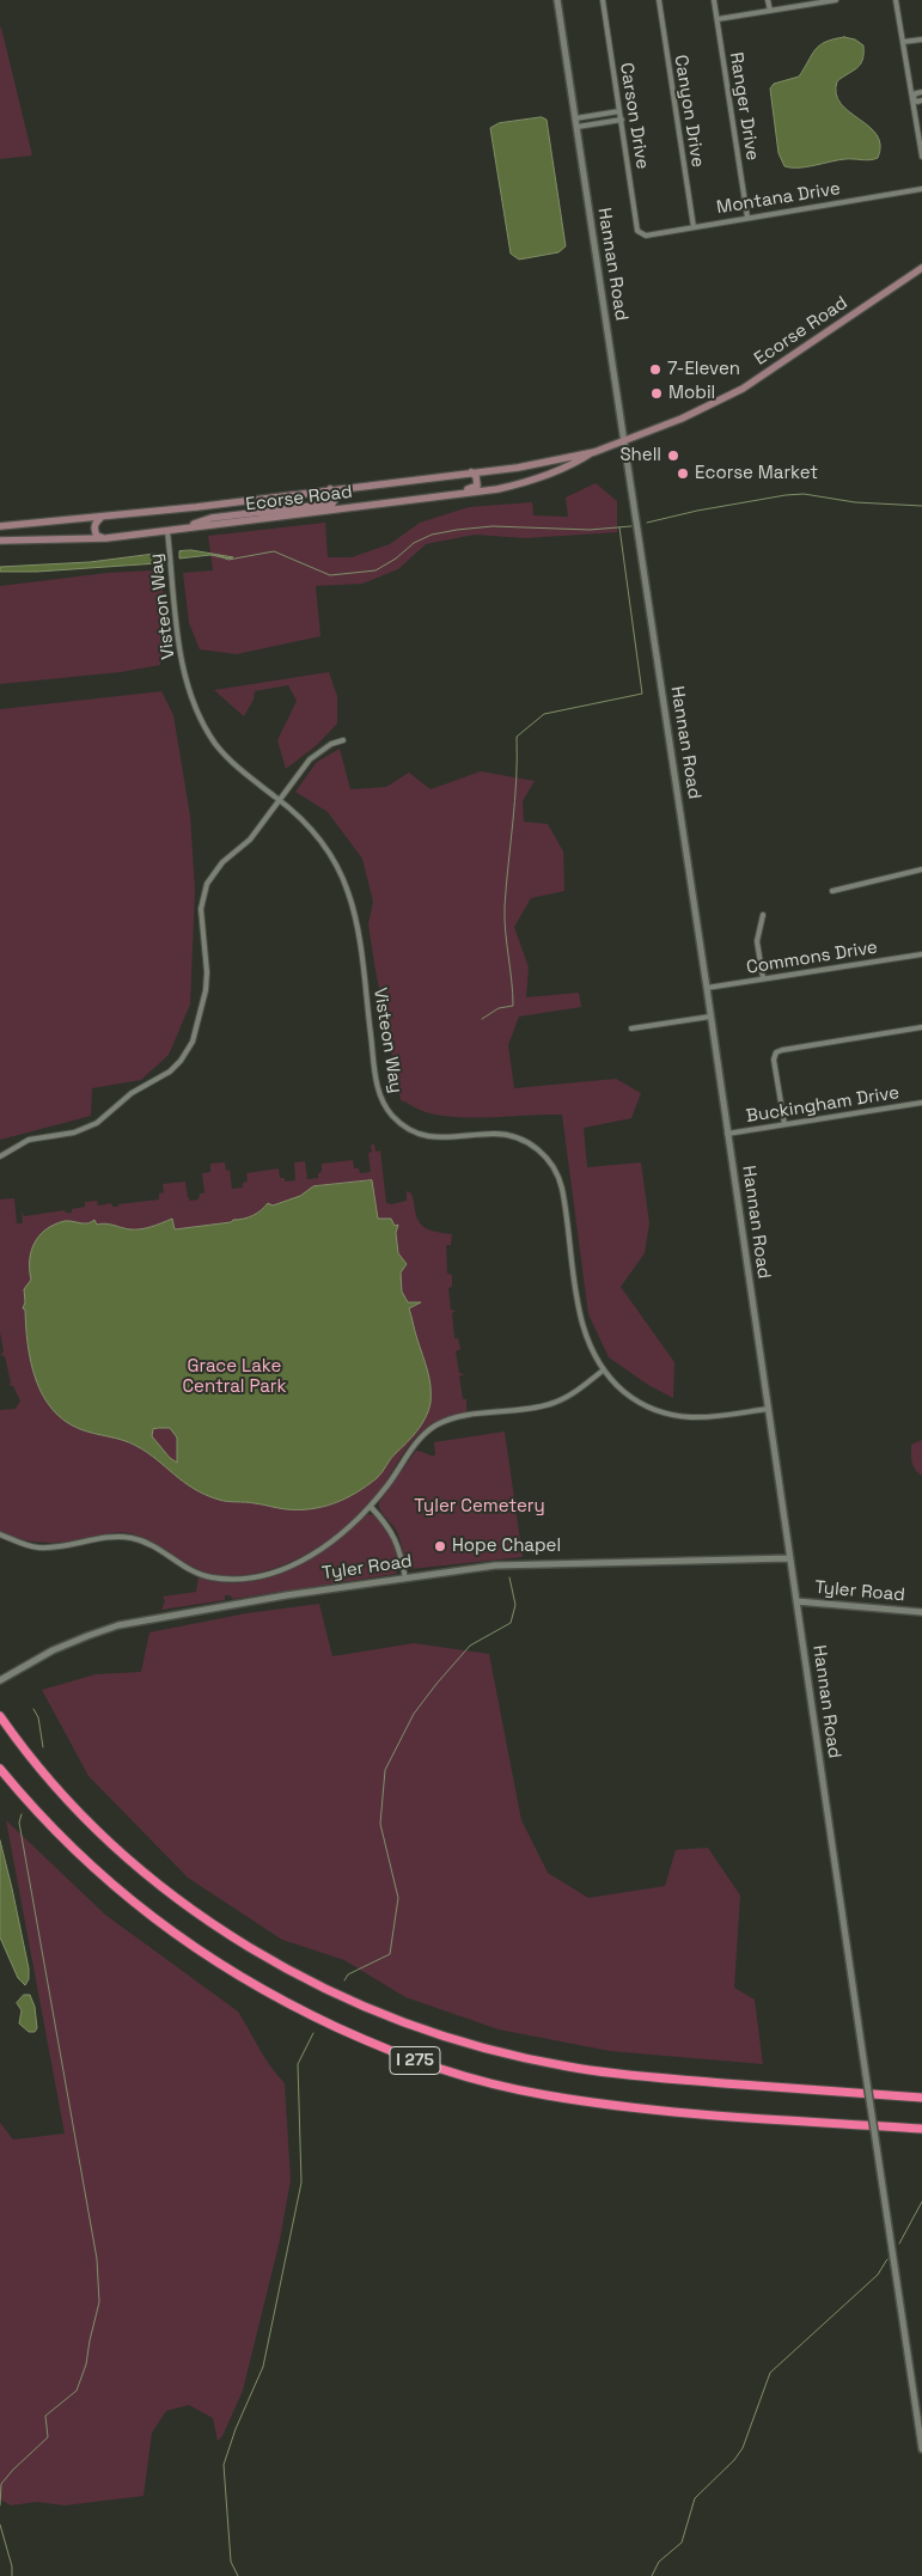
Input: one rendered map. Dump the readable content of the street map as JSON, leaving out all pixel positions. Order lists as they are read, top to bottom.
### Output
{
  "streets": {
    "highway": ["I 275"],
    "main road": ["Ecorse Road"],
    "street": [
      "Ranger Drive",
      "Canyon Drive",
      "Carson Drive",
      "Montana Drive",
      "Hannan Road",
      "Visteon Way",
      "Commons Drive",
      "Buckingham Drive",
      "Tyler Road"
    ]
  },
  "crossings": [
    ["Ranger Drive", "Montana Drive"],
    ["Canyon Drive", "Montana Drive"],
    ["Carson Drive", "Montana Drive"],
    ["Hannan Road", "Ecorse Road"],
    ["Hannan Road", "Visteon Way"],
    ["Hannan Road", "Commons Drive"],
    ["Hannan Road", "Buckingham Drive"],
    ["Hannan Road", "Tyler Road"],
    ["Ecorse Road", "Visteon Way"]
  ],
  "parks": ["Grace Lake Central Park", "Tyler Cemetery"],
  "places": [
    "7-Eleven",
    "Mobil",
    "Shell",
    "Ecorse Market",
    "Hope Chapel"
  ]
}
